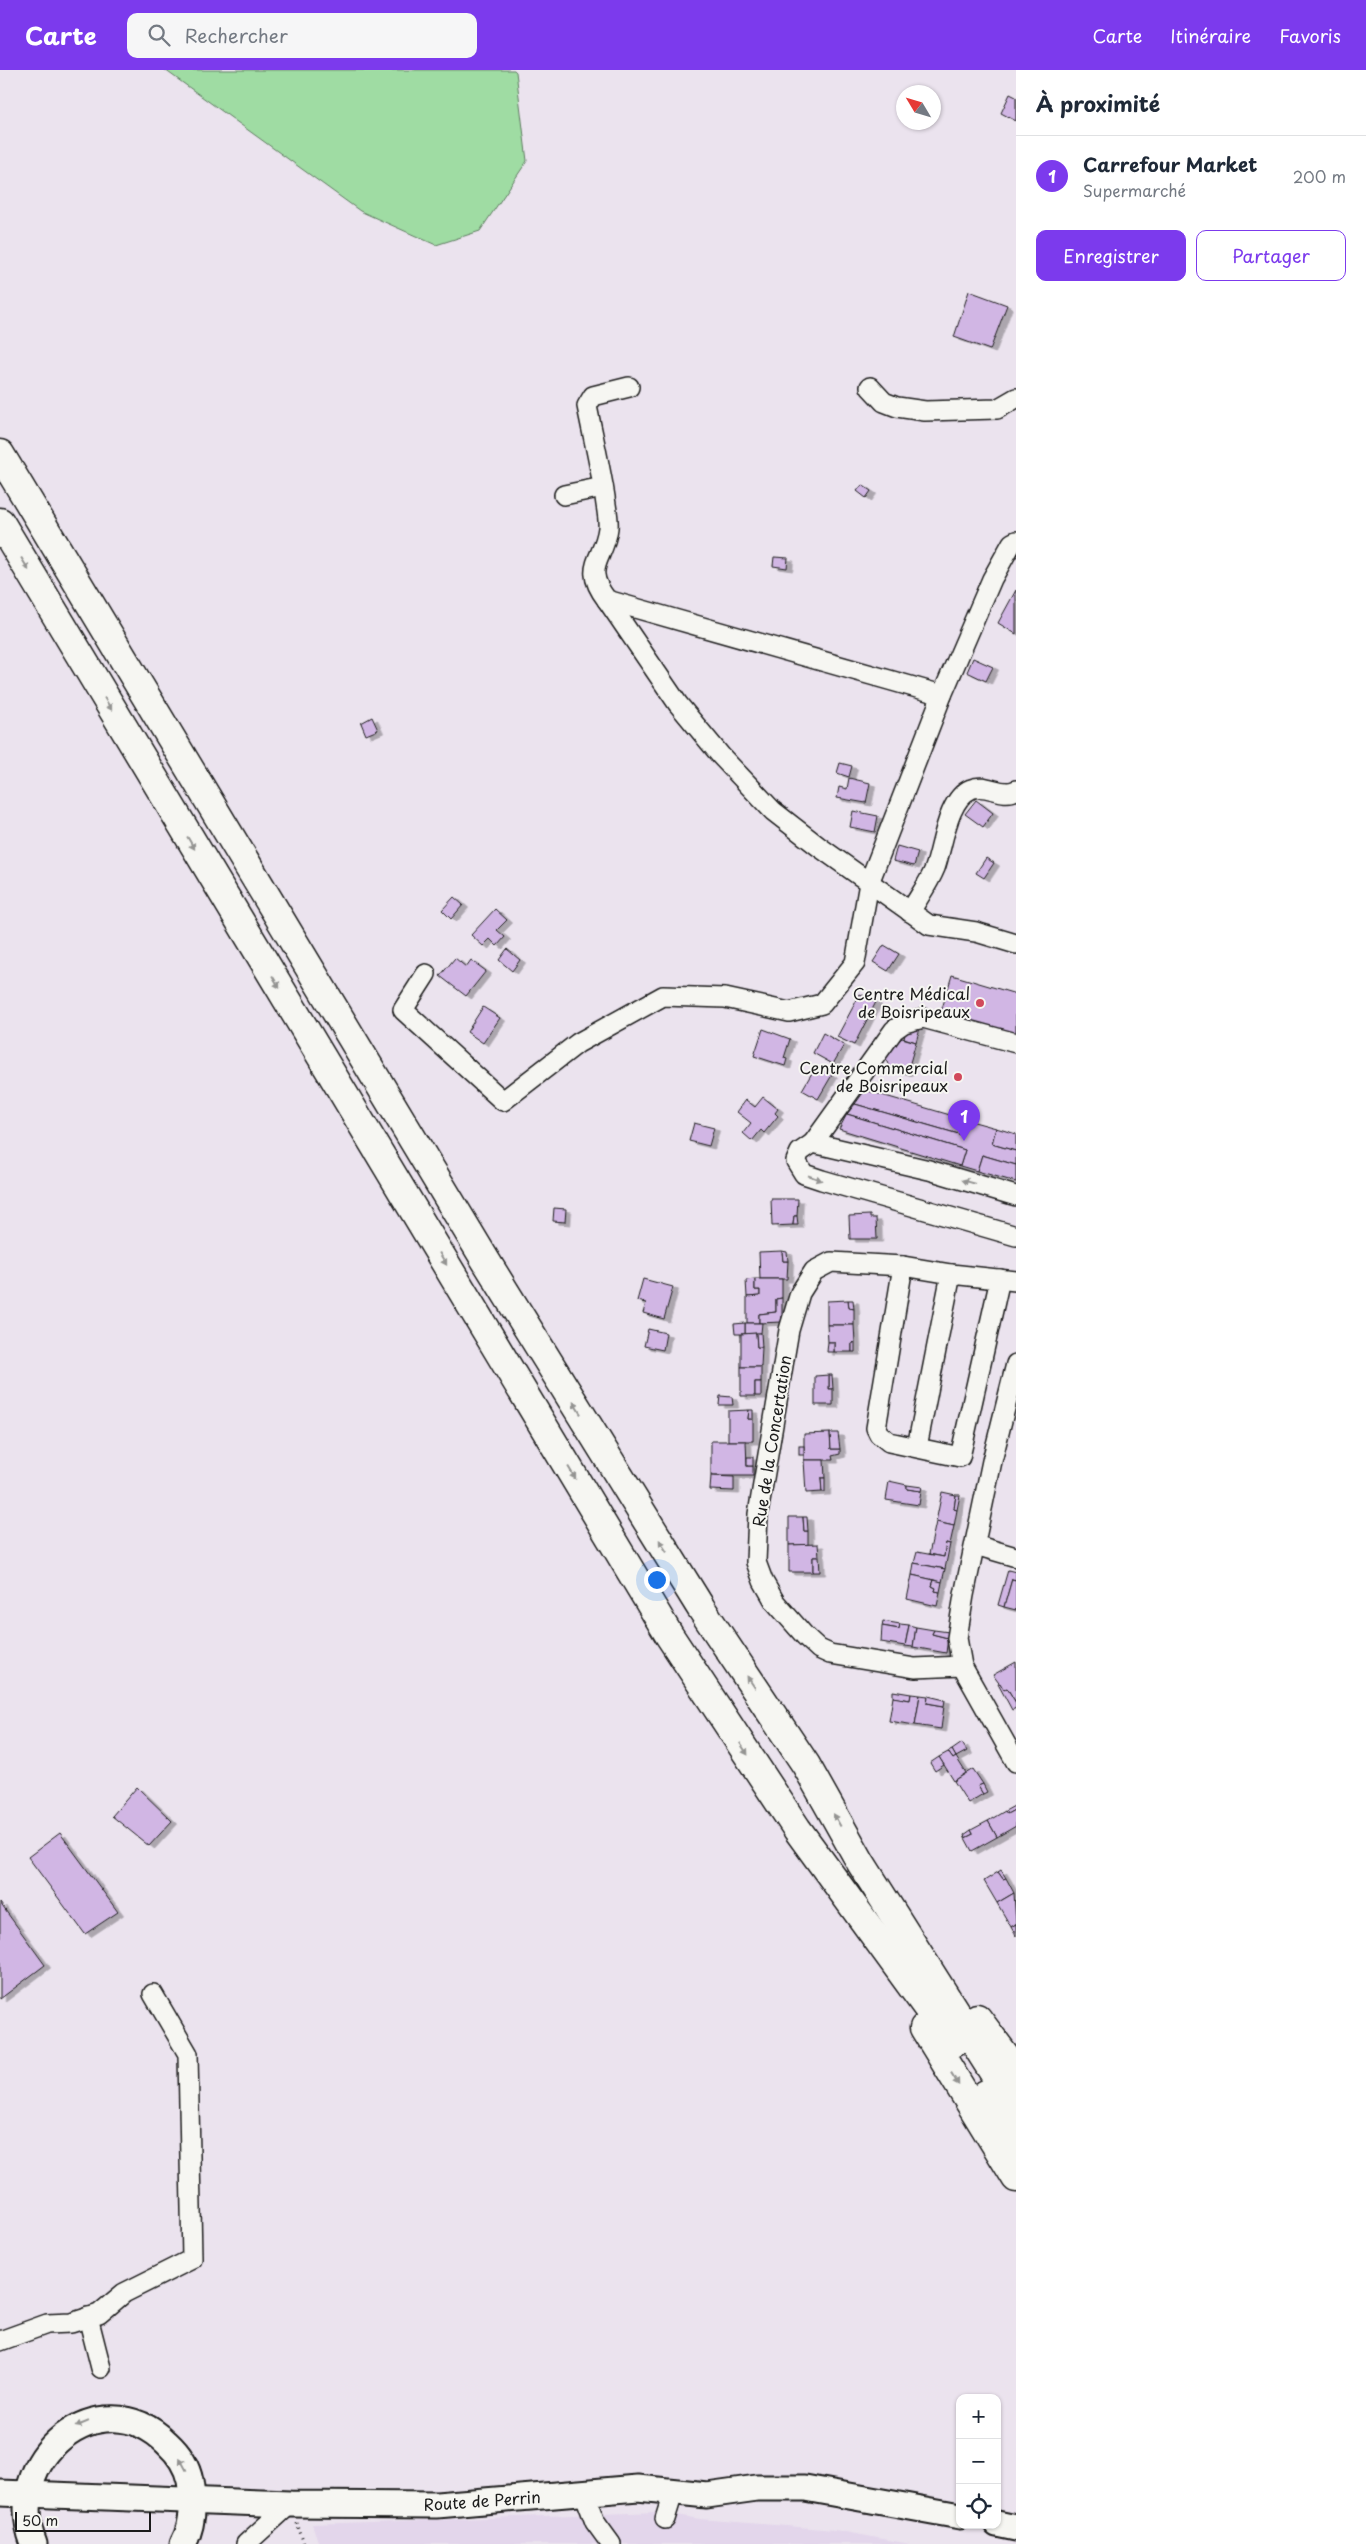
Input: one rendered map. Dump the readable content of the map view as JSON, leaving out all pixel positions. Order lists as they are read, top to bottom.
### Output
{
  "streets": {
    "main road": ["Route de Perrin"],
    "street": ["Rue de la Concertation"]
  },
  "places": ["Centre Médical de Boisripeaux", "Centre Commercial de Boisripeaux"],
  "scale_bar": "50 m",
  "north": "top left",
  "page": {
    "header": "Carte",
    "search": "Rechercher",
    "nav": ["Carte", "Itinéraire", "Favoris"],
    "heading": "À proximité",
    "list": [
      {
        "mark": "1",
        "name": "Carrefour Market",
        "note": "Supermarché",
        "value": "200 m"
      }
    ],
    "buttons": ["Enregistrer", "Partager"],
    "pins": "1",
    "map_buttons": ["+", "−"],
    "scale": "50 m"
  }
}
